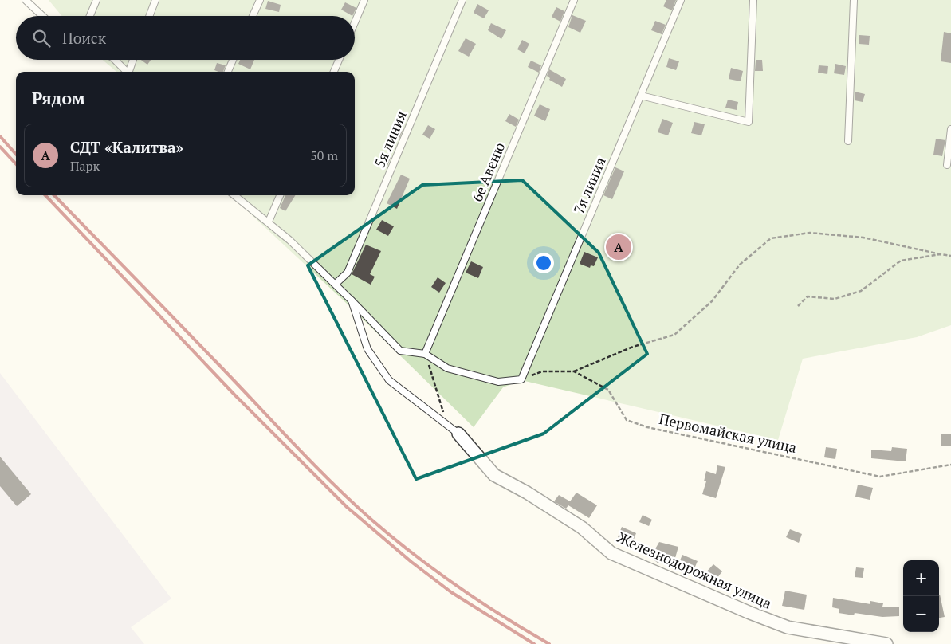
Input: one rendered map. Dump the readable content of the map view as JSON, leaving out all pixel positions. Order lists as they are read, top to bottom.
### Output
{
  "streets": {
    "street": ["Железнодорожная улица"],
    "lane": ["5я линия", "6е Авеню", "7я линия"],
    "path": ["Первомайская улица"]
  },
  "crossings": [
    ["7я линия", "Первомайская улица"]
  ],
  "page": {
    "search": "Поиск",
    "heading": "Рядом",
    "list": [
      {
        "mark": "A",
        "name": "СДТ «Калитва»",
        "note": "Парк",
        "value": "50 m"
      }
    ],
    "pins": "A",
    "map_buttons": ["+", "−"]
  }
}
